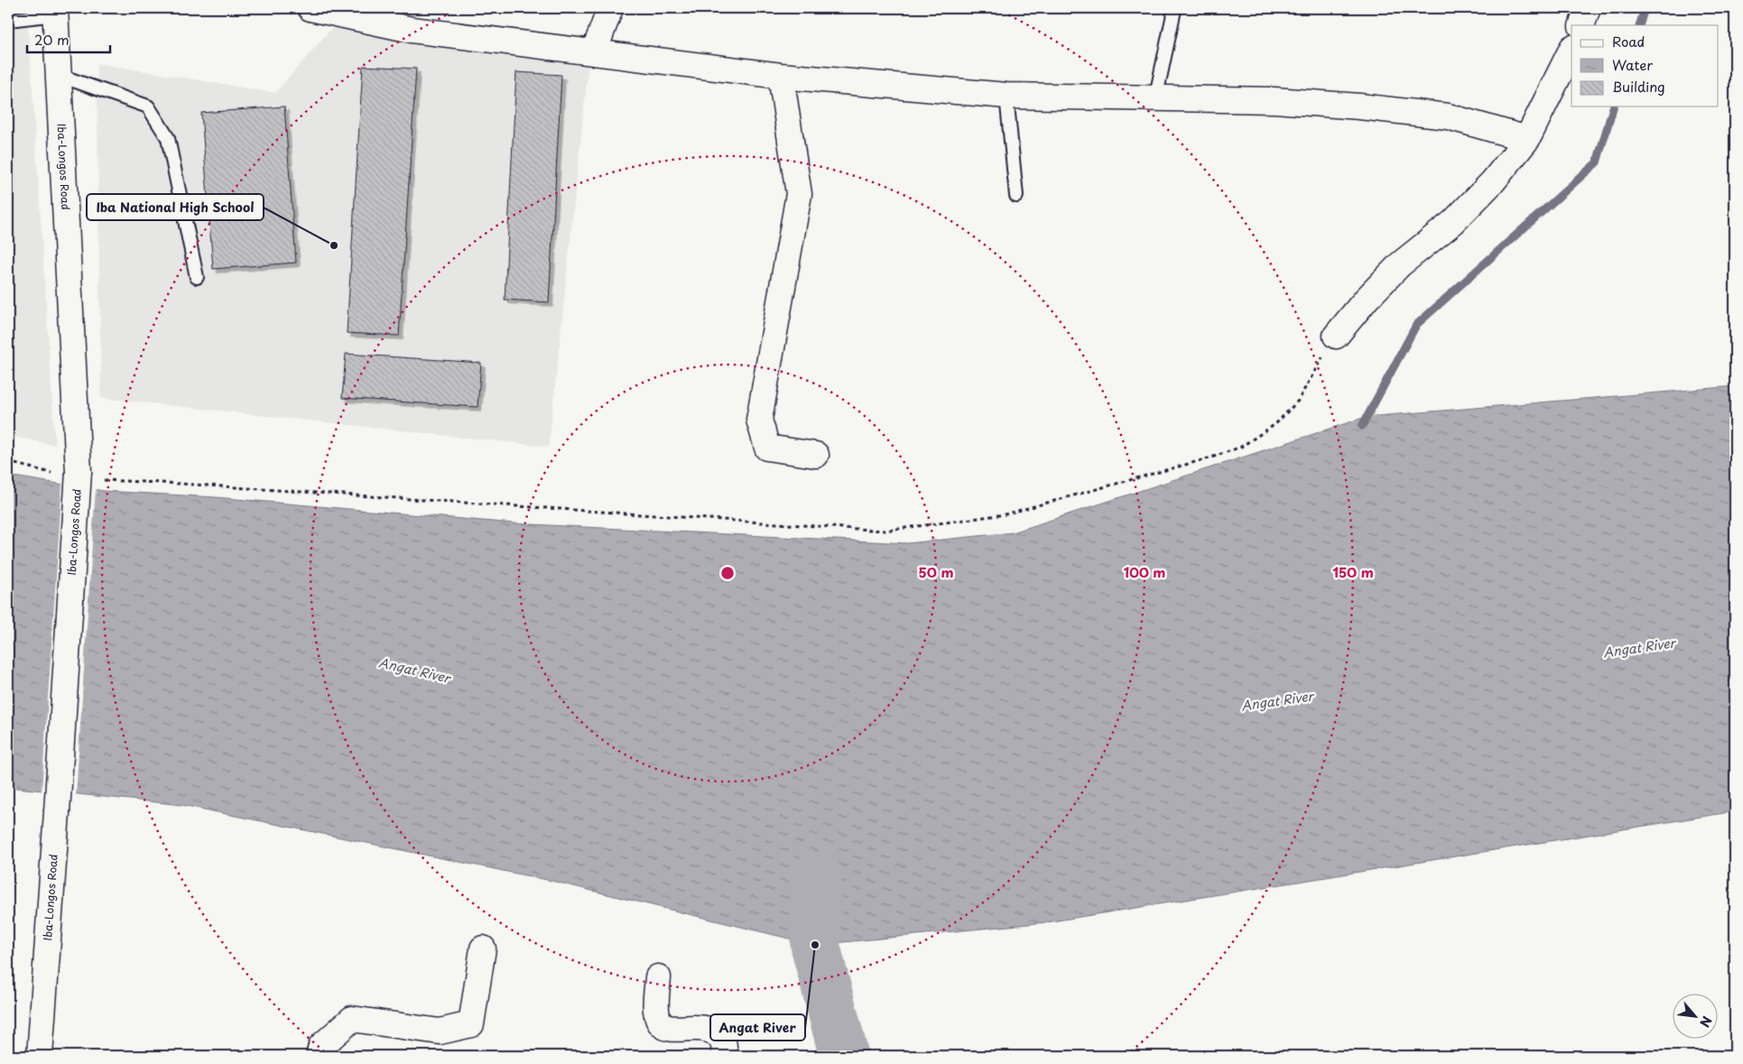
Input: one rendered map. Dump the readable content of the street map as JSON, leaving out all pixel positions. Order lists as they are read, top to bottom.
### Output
{
  "streets": {
    "street": ["Iba-Longos Road"]
  },
  "water": ["Angat River"],
  "places": ["Iba National High School", "Angat River"],
  "legend": ["Road", "Water", "Building"],
  "scale_bar": "20 m",
  "north": "bottom right",
  "rings": ["50 m", "100 m", "150 m"]
}
